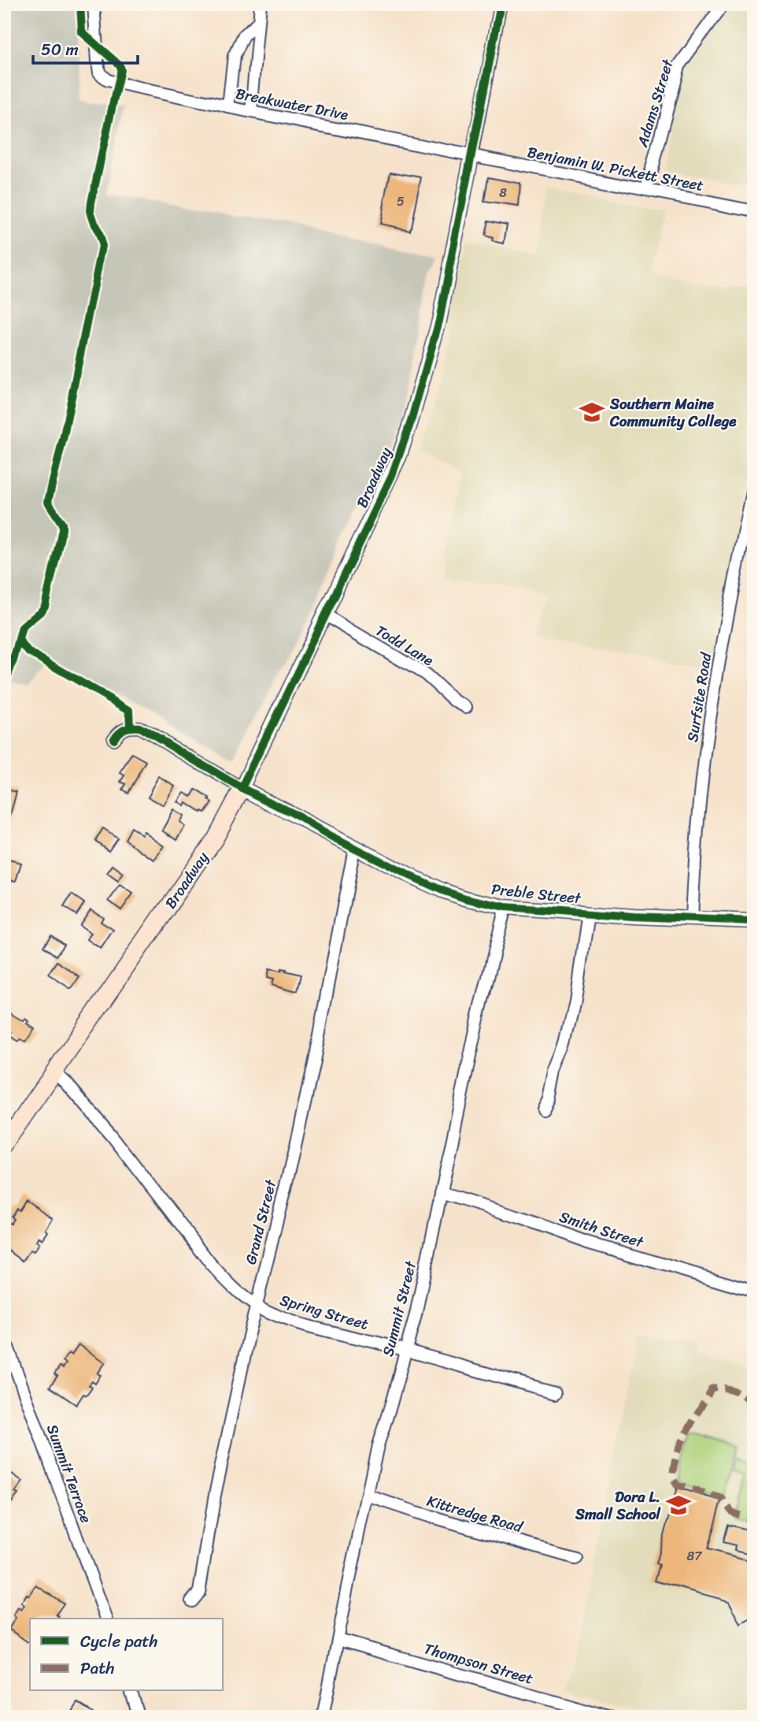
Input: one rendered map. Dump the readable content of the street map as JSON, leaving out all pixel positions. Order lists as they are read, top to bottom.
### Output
{
  "streets": {
    "main road": ["Broadway"],
    "street": [
      "Adams Street",
      "Breakwater Drive",
      "Benjamin W. Pickett Street",
      "Todd Lane",
      "Surfsite Road",
      "Preble Street",
      "Grand Street",
      "Smith Street",
      "Summit Street",
      "Spring Street",
      "Summit Terrace",
      "Kittredge Road",
      "Thompson Street"
    ]
  },
  "crossings": [
    ["Adams Street", "Benjamin W. Pickett Street"],
    ["Breakwater Drive", "Benjamin W. Pickett Street"],
    ["Breakwater Drive", "Broadway"],
    ["Benjamin W. Pickett Street", "Broadway"],
    ["Broadway", "Todd Lane"],
    ["Broadway", "Preble Street"],
    ["Broadway", "Spring Street"],
    ["Surfsite Road", "Preble Street"],
    ["Preble Street", "Grand Street"],
    ["Preble Street", "Summit Street"],
    ["Grand Street", "Spring Street"],
    ["Smith Street", "Summit Street"],
    ["Summit Street", "Spring Street"],
    ["Summit Street", "Kittredge Road"],
    ["Summit Street", "Thompson Street"]
  ],
  "places": {
    "school or university": ["Southern Maine Community College", "Dora L. Small School"]
  },
  "house_numbers": ["8", "5", "87"],
  "legend": ["Cycle path", "Path"],
  "scale_bar": "50 m"
}
